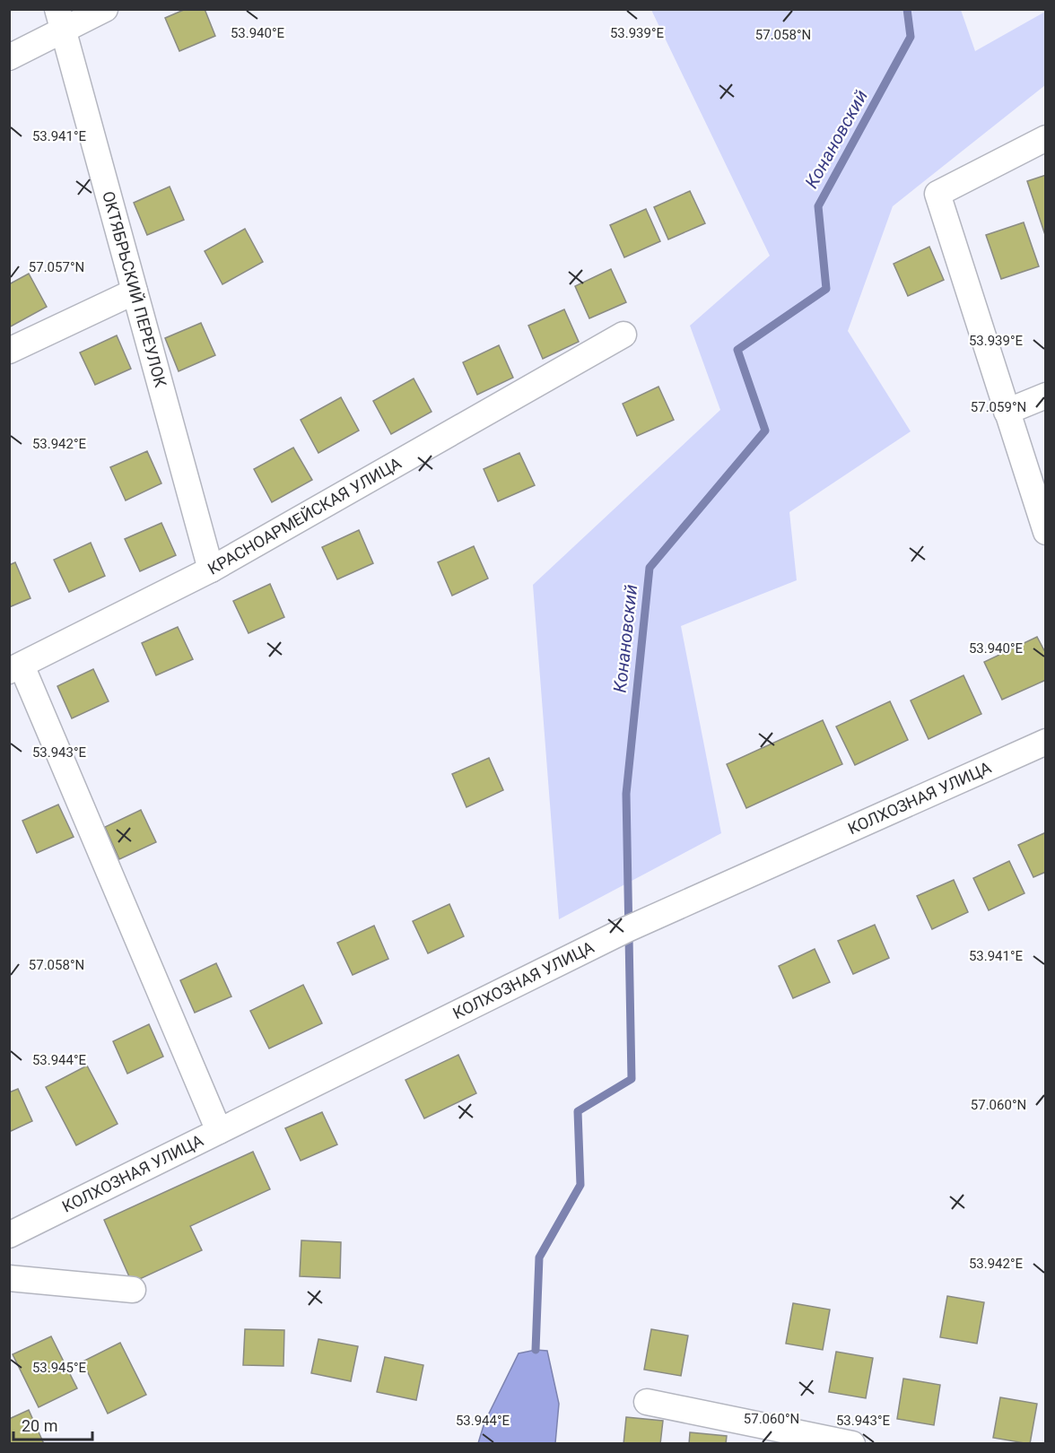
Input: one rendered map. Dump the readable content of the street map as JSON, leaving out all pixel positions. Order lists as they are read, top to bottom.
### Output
{
  "streets": {
    "street": ["ОКТЯБРЬСКИЙ ПЕРЕУЛОК", "КРАСНОАРМЕЙСКАЯ УЛИЦА", "КОЛХОЗНАЯ УЛИЦА"]
  },
  "crossings": [
    ["ОКТЯБРЬСКИЙ ПЕРЕУЛОК", "КРАСНОАРМЕЙСКАЯ УЛИЦА"]
  ],
  "water": ["Конановский"],
  "scale_bar": "20 m",
  "coordinates": [
    "53.940°E",
    "53.939°E",
    "57.058°N",
    "53.941°E",
    "57.057°N",
    "57.059°N",
    "53.942°E",
    "53.943°E",
    "53.944°E",
    "57.060°N",
    "53.945°E"
  ]
}
